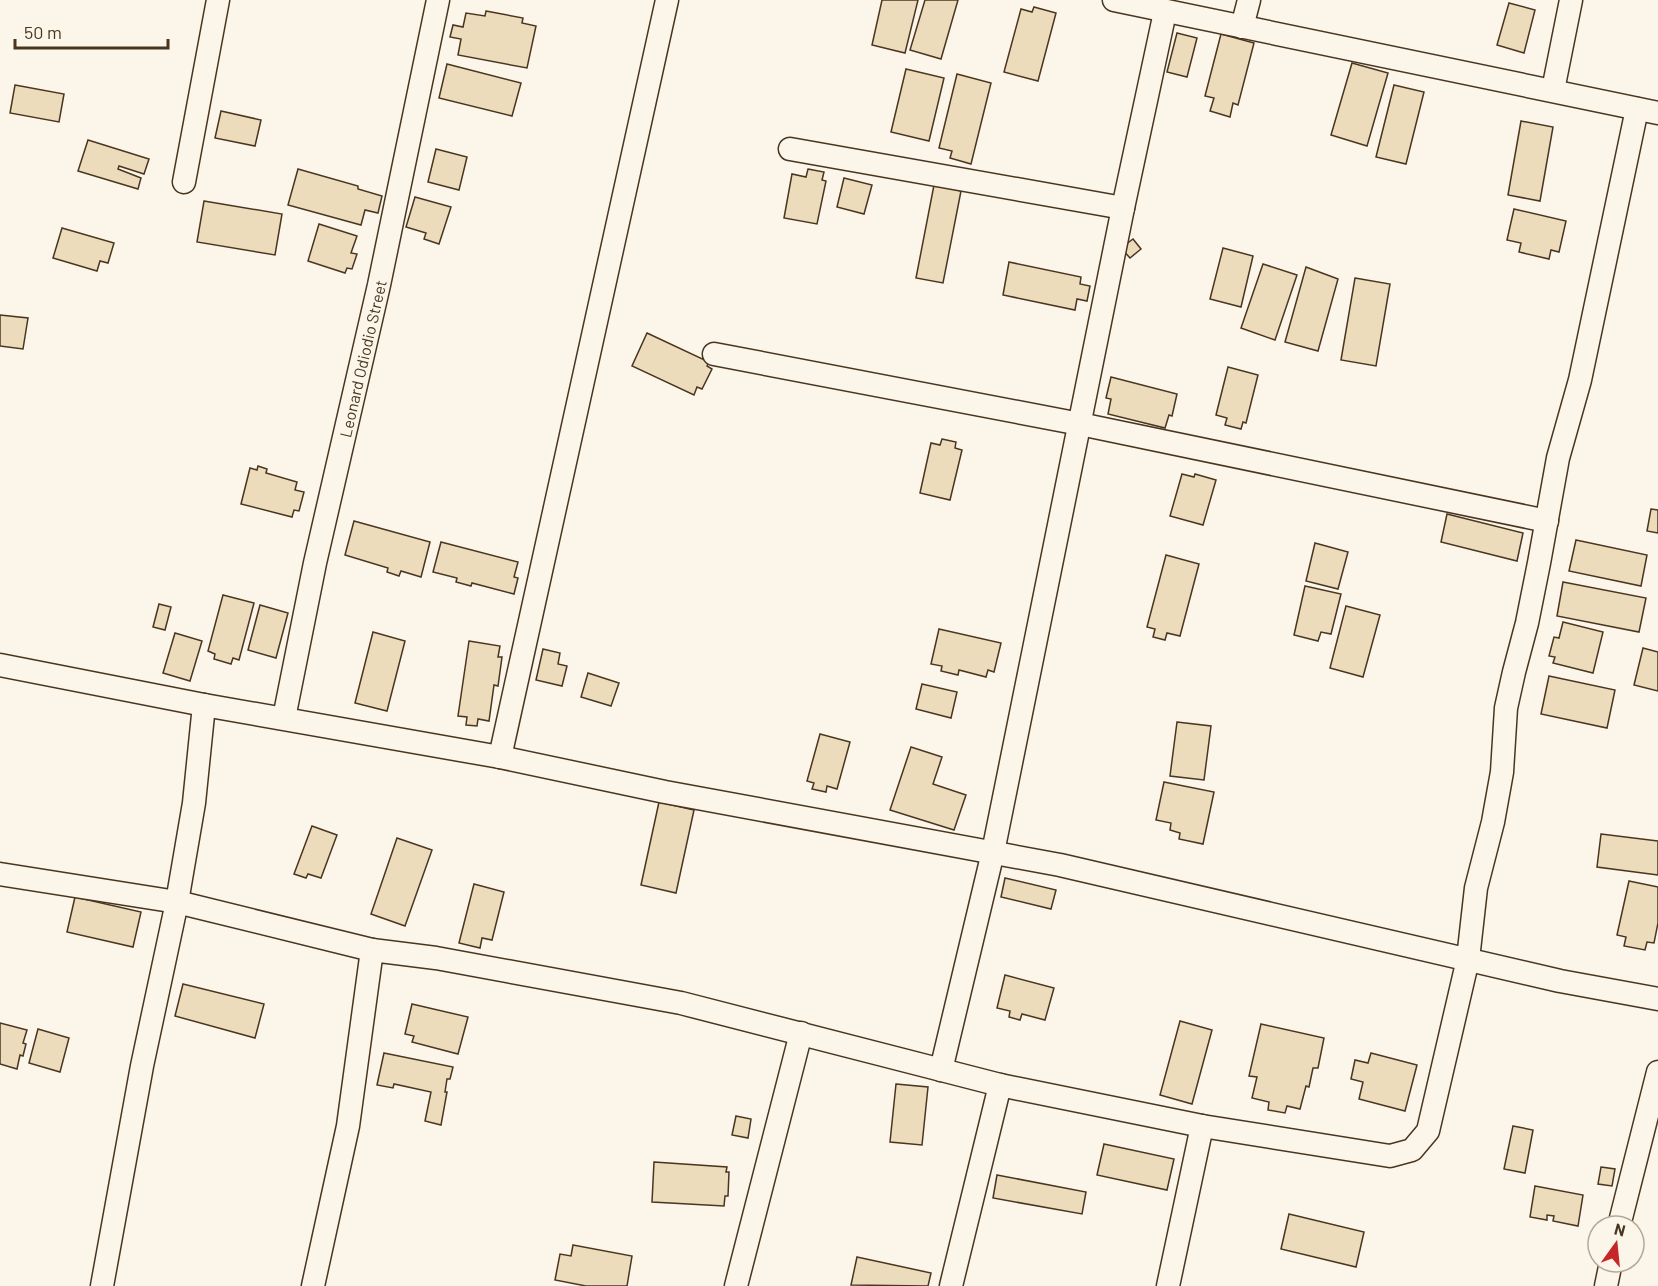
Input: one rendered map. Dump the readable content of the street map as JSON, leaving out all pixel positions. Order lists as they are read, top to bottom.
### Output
{
  "streets": {
    "street": ["Leonard Odiodio Street"]
  },
  "scale_bar": "50 m",
  "north": "top"
}
